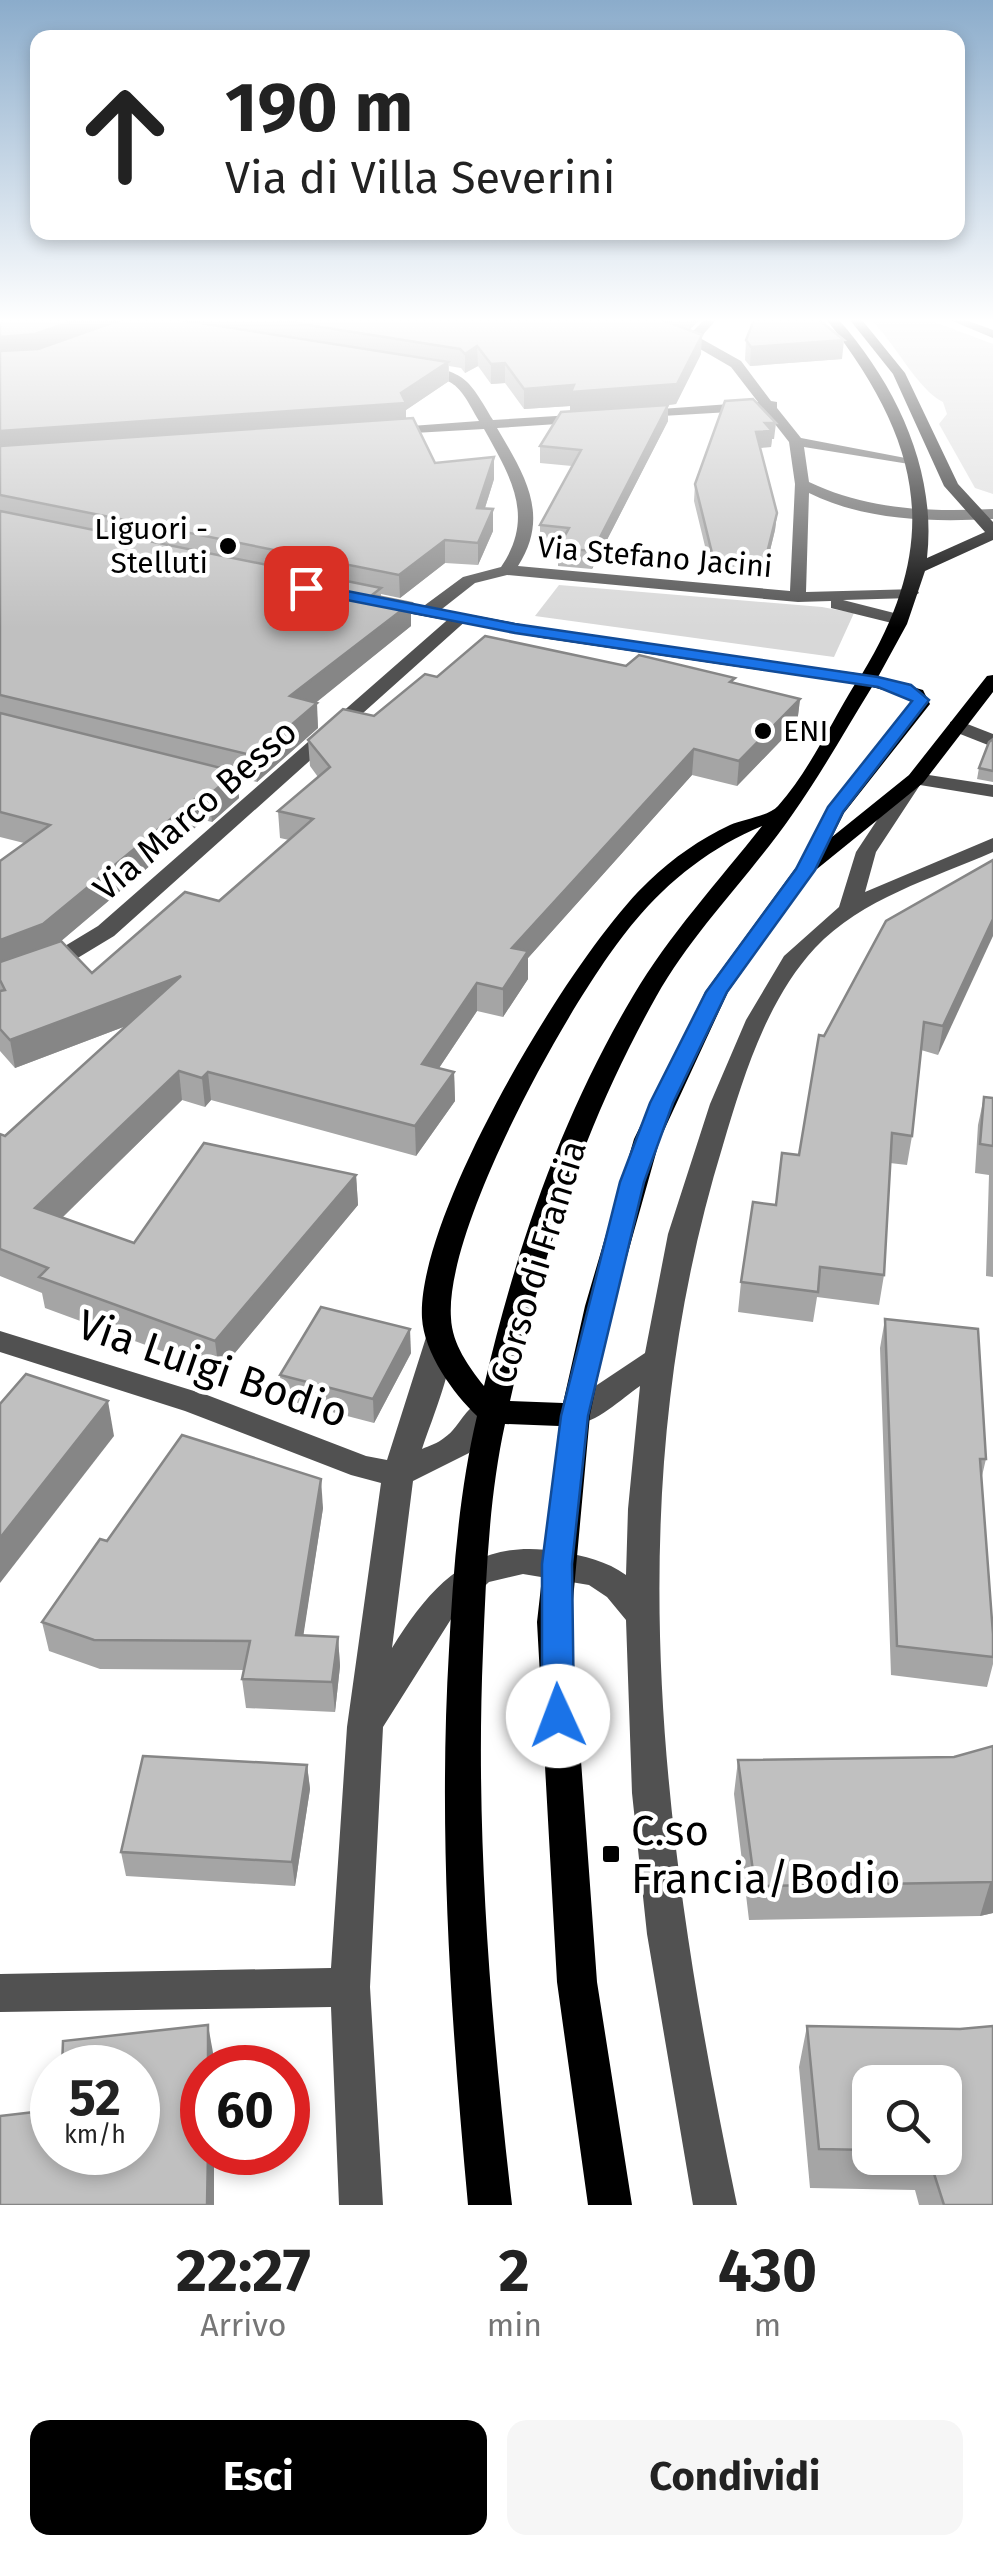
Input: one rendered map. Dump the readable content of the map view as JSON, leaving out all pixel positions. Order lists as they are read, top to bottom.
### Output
{
  "streets": {
    "main road": ["Corso di Francia"],
    "street": ["Via Stefano Jacini", "Via Marco Besso", "Via Luigi Bodio"]
  },
  "crossings": [
    ["Via Stefano Jacini", "Corso di Francia"],
    ["Corso di Francia", "Via Luigi Bodio"]
  ],
  "places": {
    "other": ["Liguori - Stelluti", "ENI"],
    "transit": ["C.so Francia/Bodio"]
  },
  "page": {
    "turn": ["190 m", "Via di Villa Severini"],
    "speed": "52 km/h",
    "limit": "60",
    "eta": [
      "22:27",
      "Arrivo",
      "2",
      "min",
      "430",
      "m"
    ],
    "buttons": ["Esci", "Condividi"]
  }
}
